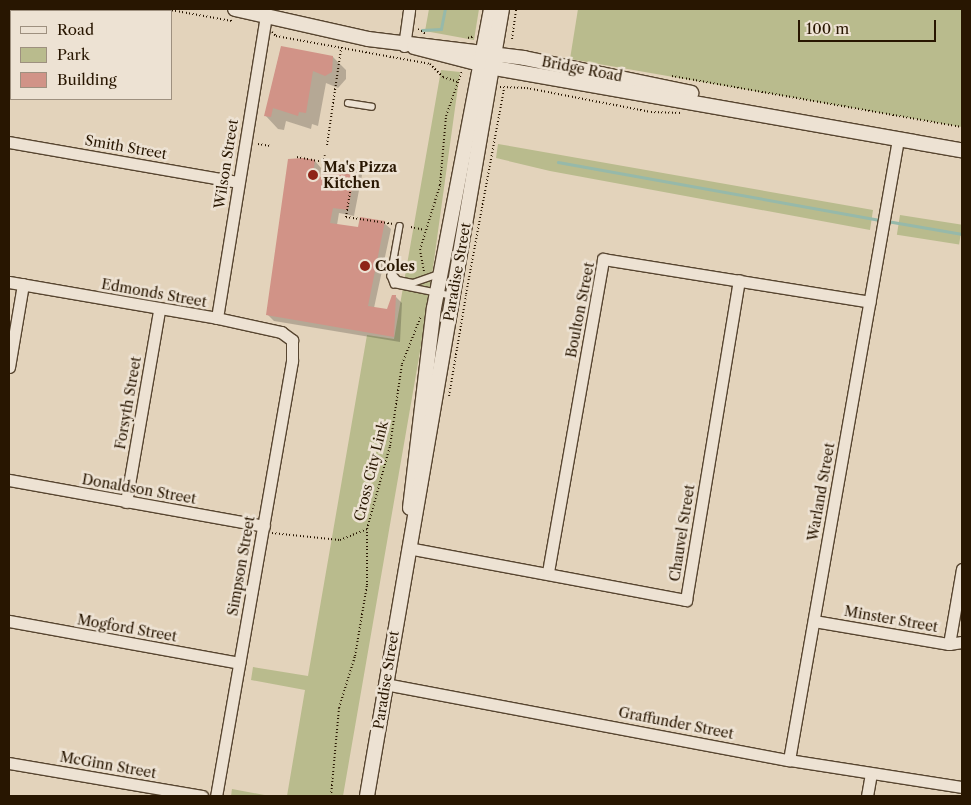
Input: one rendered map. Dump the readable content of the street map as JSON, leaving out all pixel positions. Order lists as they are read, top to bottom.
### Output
{
  "streets": {
    "street": [
      "Bridge Road",
      "Smith Street",
      "Wilson Street",
      "Paradise Street",
      "Edmonds Street",
      "Boulton Street",
      "Forsyth Street",
      "Donaldson Street",
      "Warland Street",
      "Chauvel Street",
      "Simpson Street",
      "Minster Street",
      "Mogford Street",
      "Graffunder Street",
      "McGinn Street"
    ],
    "path": ["Cross City Link"]
  },
  "crossings": [
    ["Bridge Road", "Wilson Street"],
    ["Bridge Road", "Paradise Street"],
    ["Bridge Road", "Warland Street"],
    ["Smith Street", "Wilson Street"],
    ["Wilson Street", "Edmonds Street"],
    ["Paradise Street", "Chauvel Street"],
    ["Paradise Street", "Graffunder Street"],
    ["Edmonds Street", "Forsyth Street"],
    ["Edmonds Street", "Simpson Street"],
    ["Boulton Street", "Warland Street"],
    ["Boulton Street", "Chauvel Street"],
    ["Forsyth Street", "Donaldson Street"],
    ["Donaldson Street", "Simpson Street"],
    ["Warland Street", "Minster Street"],
    ["Warland Street", "Graffunder Street"],
    ["Simpson Street", "Mogford Street"]
  ],
  "places": ["Ma's Pizza Kitchen", "Coles"],
  "legend": ["Road", "Park", "Building"],
  "scale_bar": "100 m"
}
